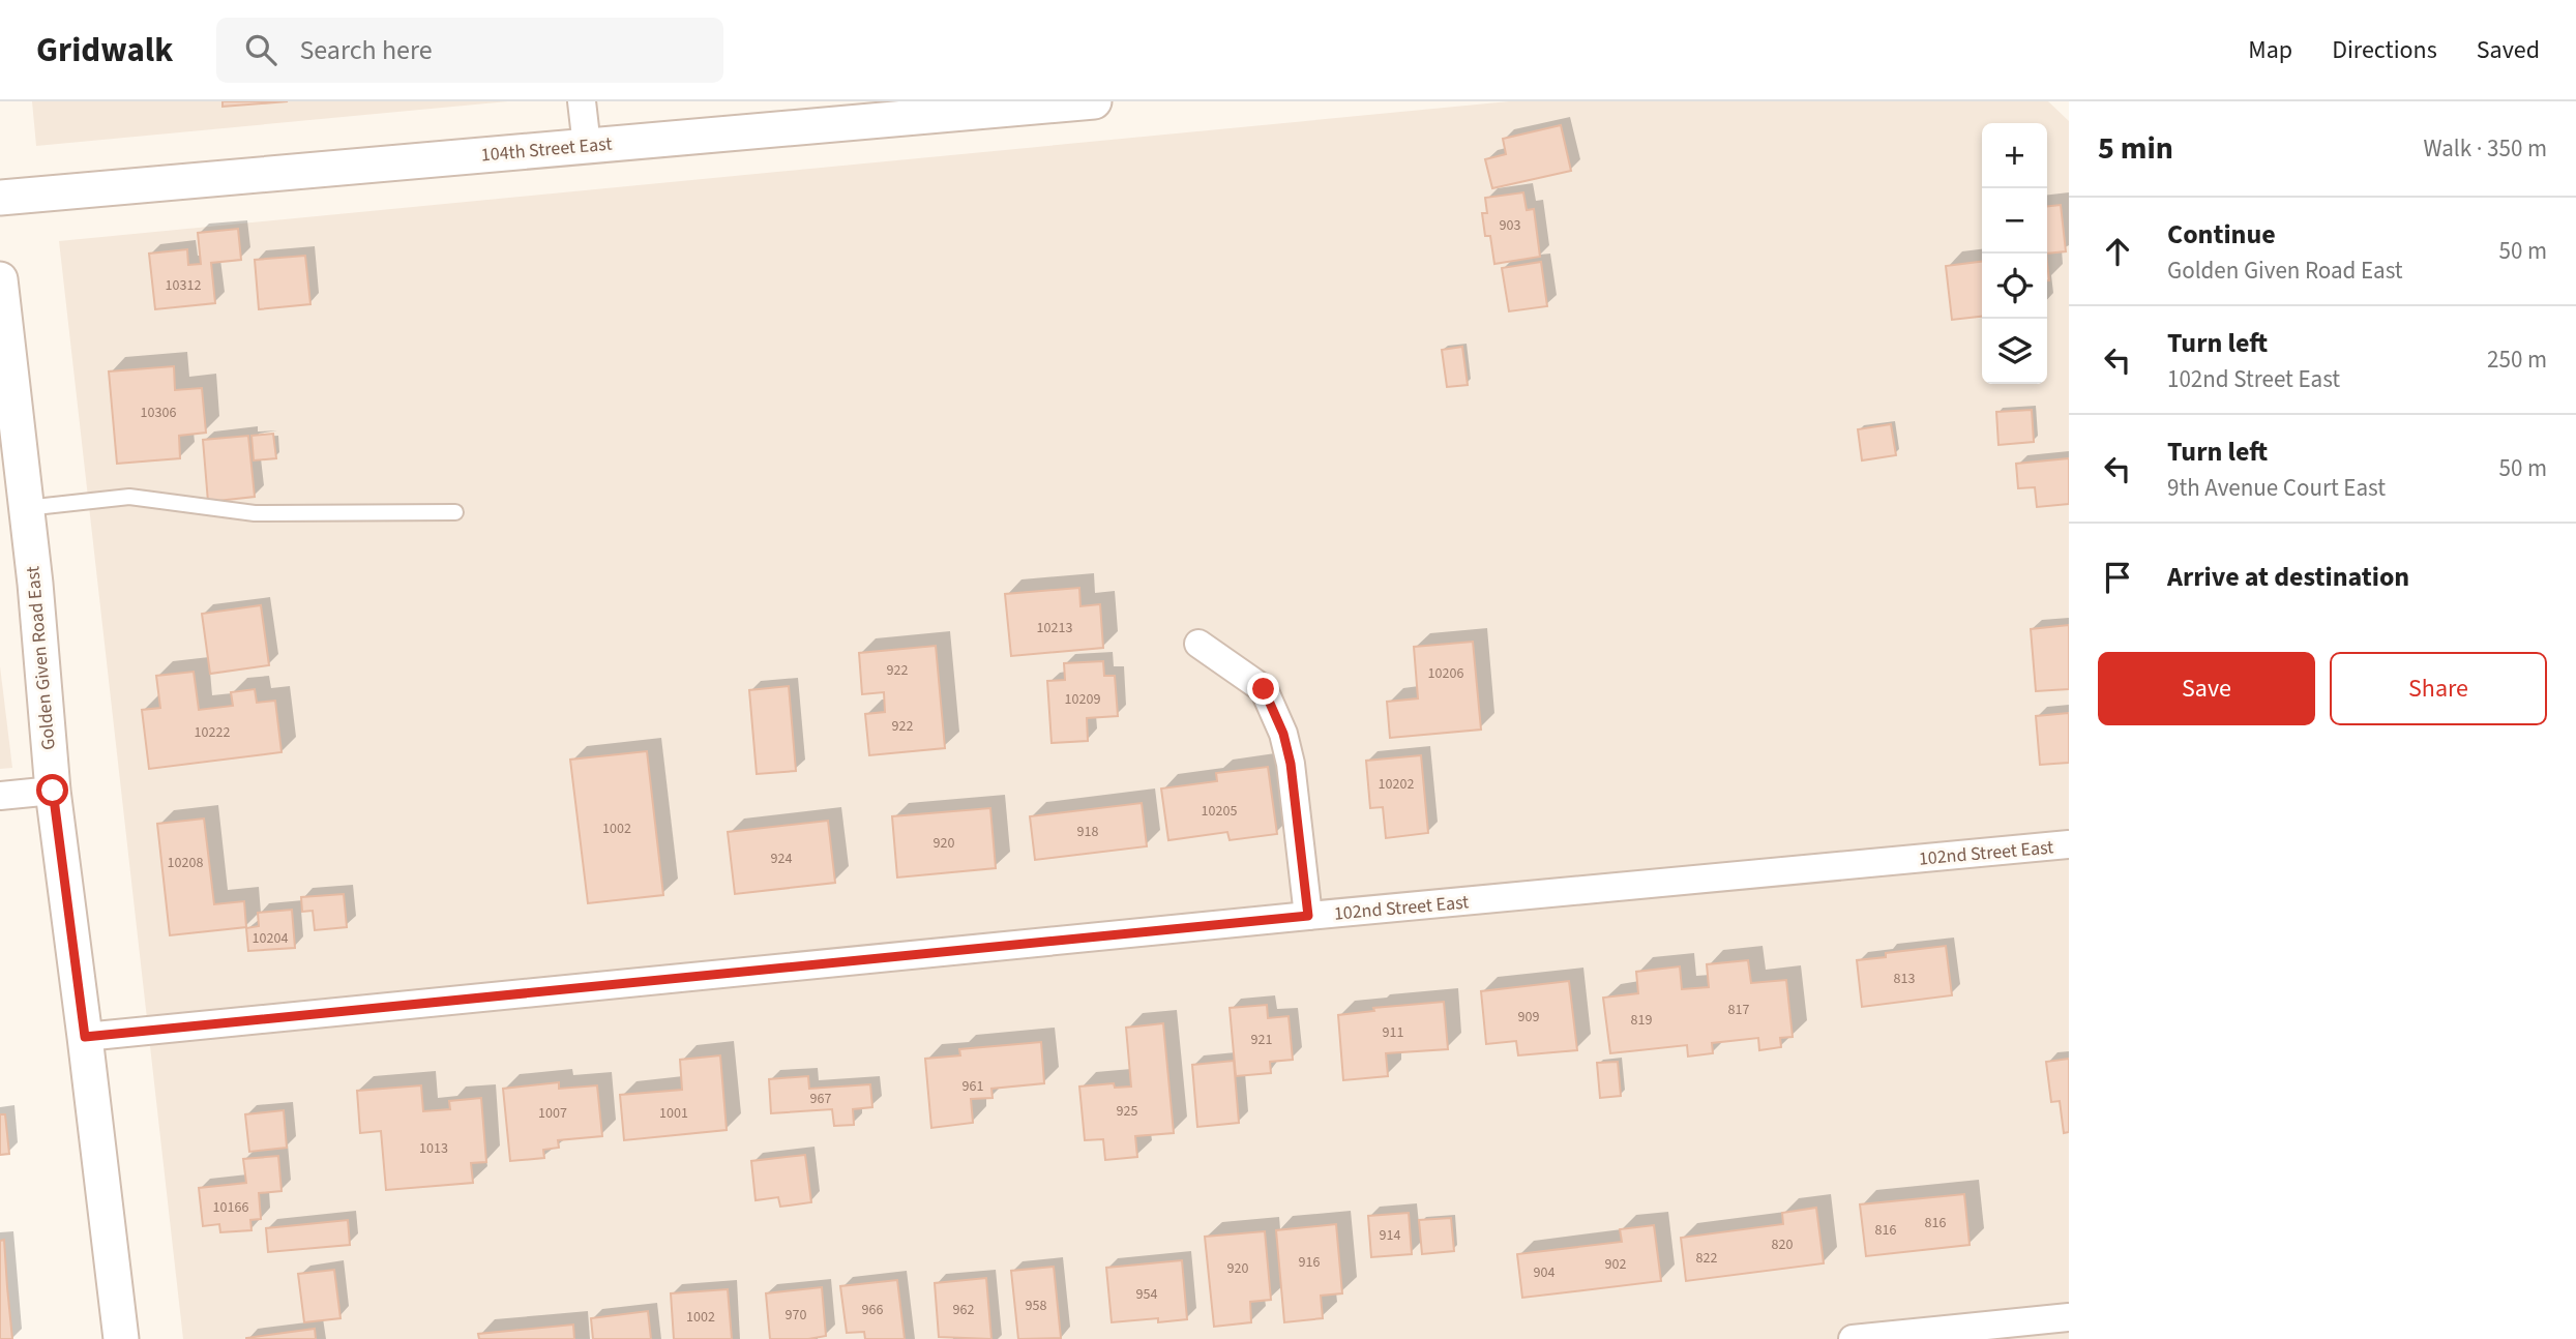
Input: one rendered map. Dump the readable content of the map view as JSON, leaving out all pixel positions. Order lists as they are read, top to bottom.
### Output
{
  "streets": {
    "street": ["104th Street East", "Golden Given Road East", "102nd Street East"]
  },
  "crossings": [
    ["Golden Given Road East", "102nd Street East"]
  ],
  "house_numbers": [
    "903",
    "10312",
    "10306",
    "10213",
    "922",
    "10206",
    "10209",
    "922",
    "10222",
    "10202",
    "10205",
    "1002",
    "918",
    "920",
    "924",
    "10208",
    "10204",
    "813",
    "817",
    "909",
    "819",
    "911",
    "921",
    "961",
    "967",
    "925",
    "1007",
    "1001",
    "1013",
    "10166",
    "816",
    "816",
    "914",
    "820",
    "822",
    "916",
    "902",
    "920",
    "904",
    "954",
    "958",
    "966",
    "962",
    "970",
    "1002"
  ],
  "page": {
    "header": "Gridwalk",
    "search": "Search here",
    "nav": ["Map", "Directions", "Saved"],
    "heading": ["5 min", "Walk · 350 m"],
    "map_buttons": ["+", "−"],
    "list": [
      ["Continue", "Golden Given Road East", "50 m"],
      ["Turn left", "102nd Street East", "250 m"],
      ["Turn left", "9th Avenue Court East", "50 m"],
      "Arrive at destination"
    ],
    "buttons": ["Save", "Share"]
  }
}
